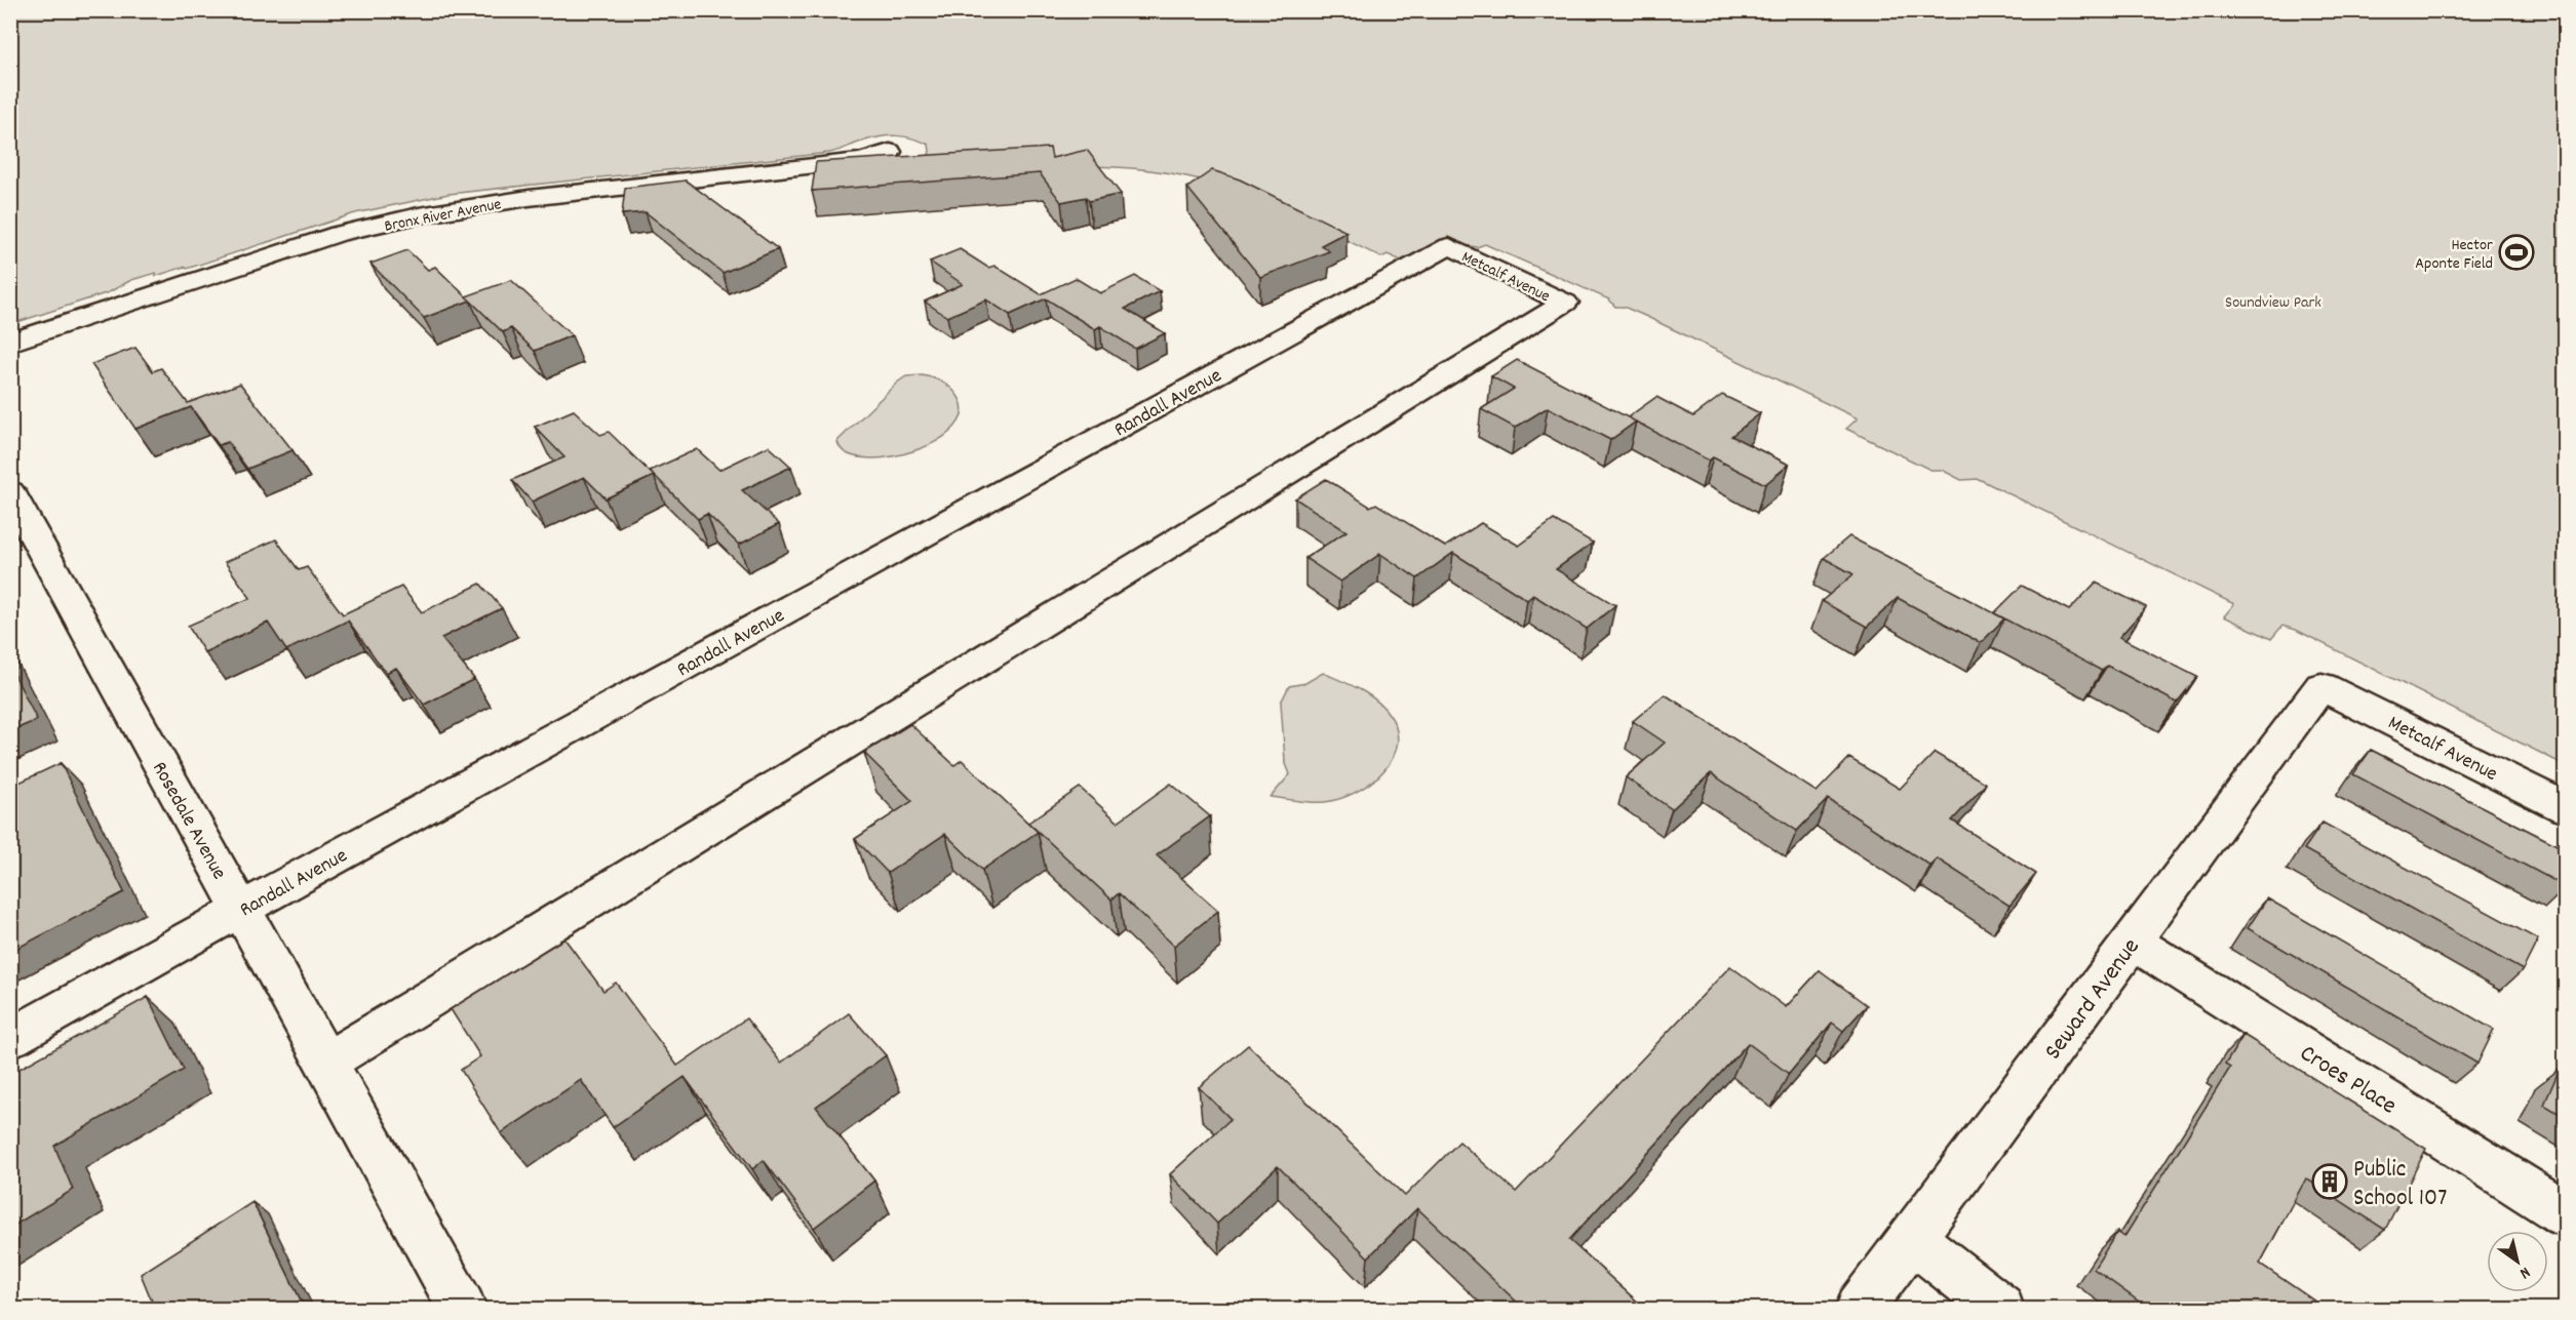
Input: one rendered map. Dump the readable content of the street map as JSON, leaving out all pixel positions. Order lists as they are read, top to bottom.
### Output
{
  "streets": {
    "street": [
      "Bronx River Avenue",
      "Metcalf Avenue",
      "Randall Avenue",
      "Rosedale Avenue",
      "Seward Avenue",
      "Croes Place"
    ]
  },
  "crossings": [
    ["Metcalf Avenue", "Randall Avenue"],
    ["Metcalf Avenue", "Rosedale Avenue"],
    ["Metcalf Avenue", "Seward Avenue"],
    ["Randall Avenue", "Rosedale Avenue"],
    ["Seward Avenue", "Croes Place"]
  ],
  "parks": ["Soundview Park"],
  "places": {
    "sports": ["Hector Aponte Field"],
    "building": ["Public School 107"]
  },
  "north": "bottom right"
}
